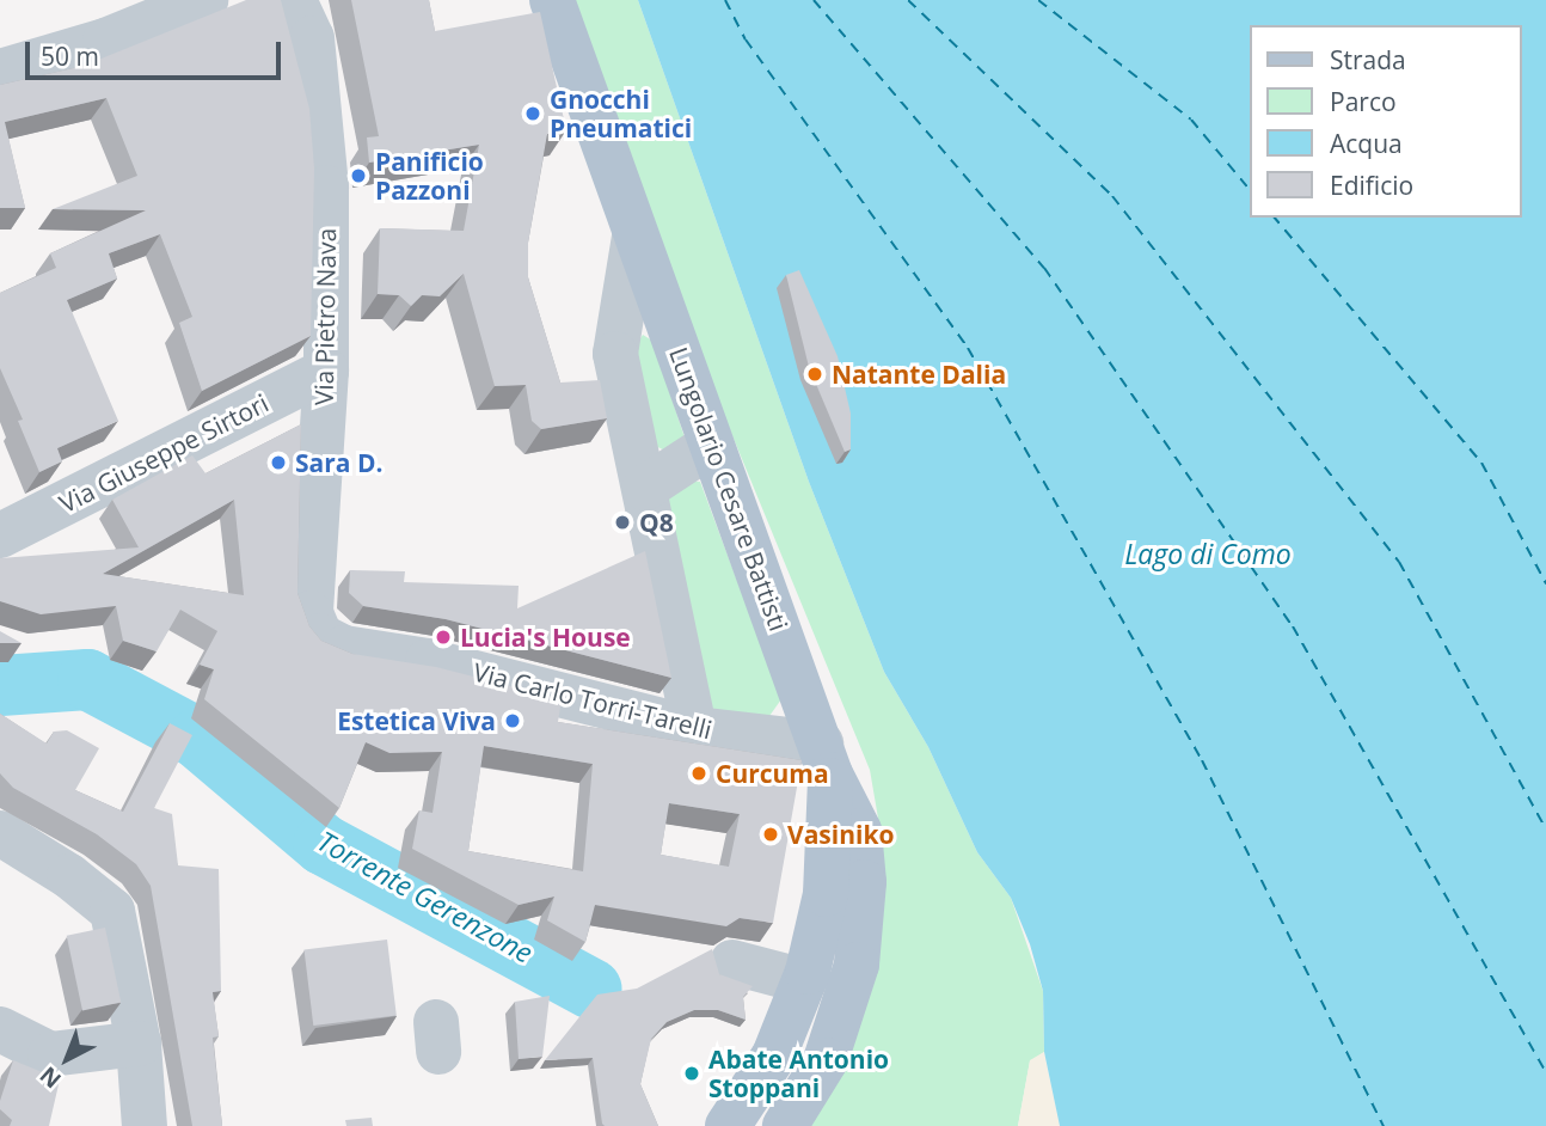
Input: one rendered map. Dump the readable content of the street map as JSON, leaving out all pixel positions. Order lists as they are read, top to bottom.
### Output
{
  "streets": {
    "main road": ["Lungolario Cesare Battisti"],
    "street": ["Via Pietro Nava", "Via Giuseppe Sirtori", "Via Carlo Torri-Tarelli"]
  },
  "crossings": [
    ["Via Pietro Nava", "Via Giuseppe Sirtori"],
    ["Via Pietro Nava", "Via Carlo Torri-Tarelli"],
    ["Lungolario Cesare Battisti", "Via Carlo Torri-Tarelli"]
  ],
  "water": ["Lago di Como", "Torrente Gerenzone"],
  "places": [
    "Gnocchi Pneumatici",
    "Panificio Pazzoni",
    "Natante Dalia",
    "Sara D.",
    "Q8",
    "Lucia's House",
    "Estetica Viva",
    "Curcuma",
    "Vasiniko",
    "Abate Antonio Stoppani"
  ],
  "legend": [
    "Strada",
    "Parco",
    "Acqua",
    "Edificio"
  ],
  "scale_bar": "50 m",
  "north": "bottom left"
}
